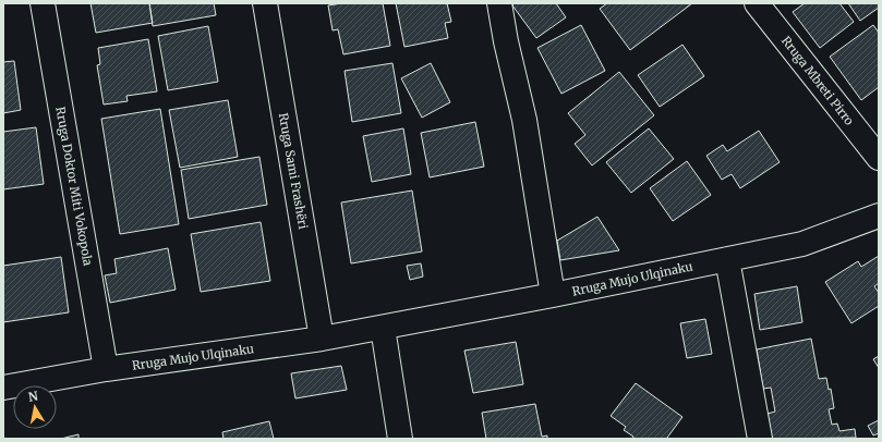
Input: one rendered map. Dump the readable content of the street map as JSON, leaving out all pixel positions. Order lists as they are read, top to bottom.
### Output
{
  "streets": {
    "street": [
      "Rruga Mbreti Pirro",
      "Rruga Sami Frashëri",
      "Rruga Doktor Miti Vokopola",
      "Rruga Mujo Ulqinaku"
    ]
  },
  "crossings": [
    ["Rruga Sami Frashëri", "Rruga Mujo Ulqinaku"],
    ["Rruga Doktor Miti Vokopola", "Rruga Mujo Ulqinaku"]
  ],
  "north": "top"
}
